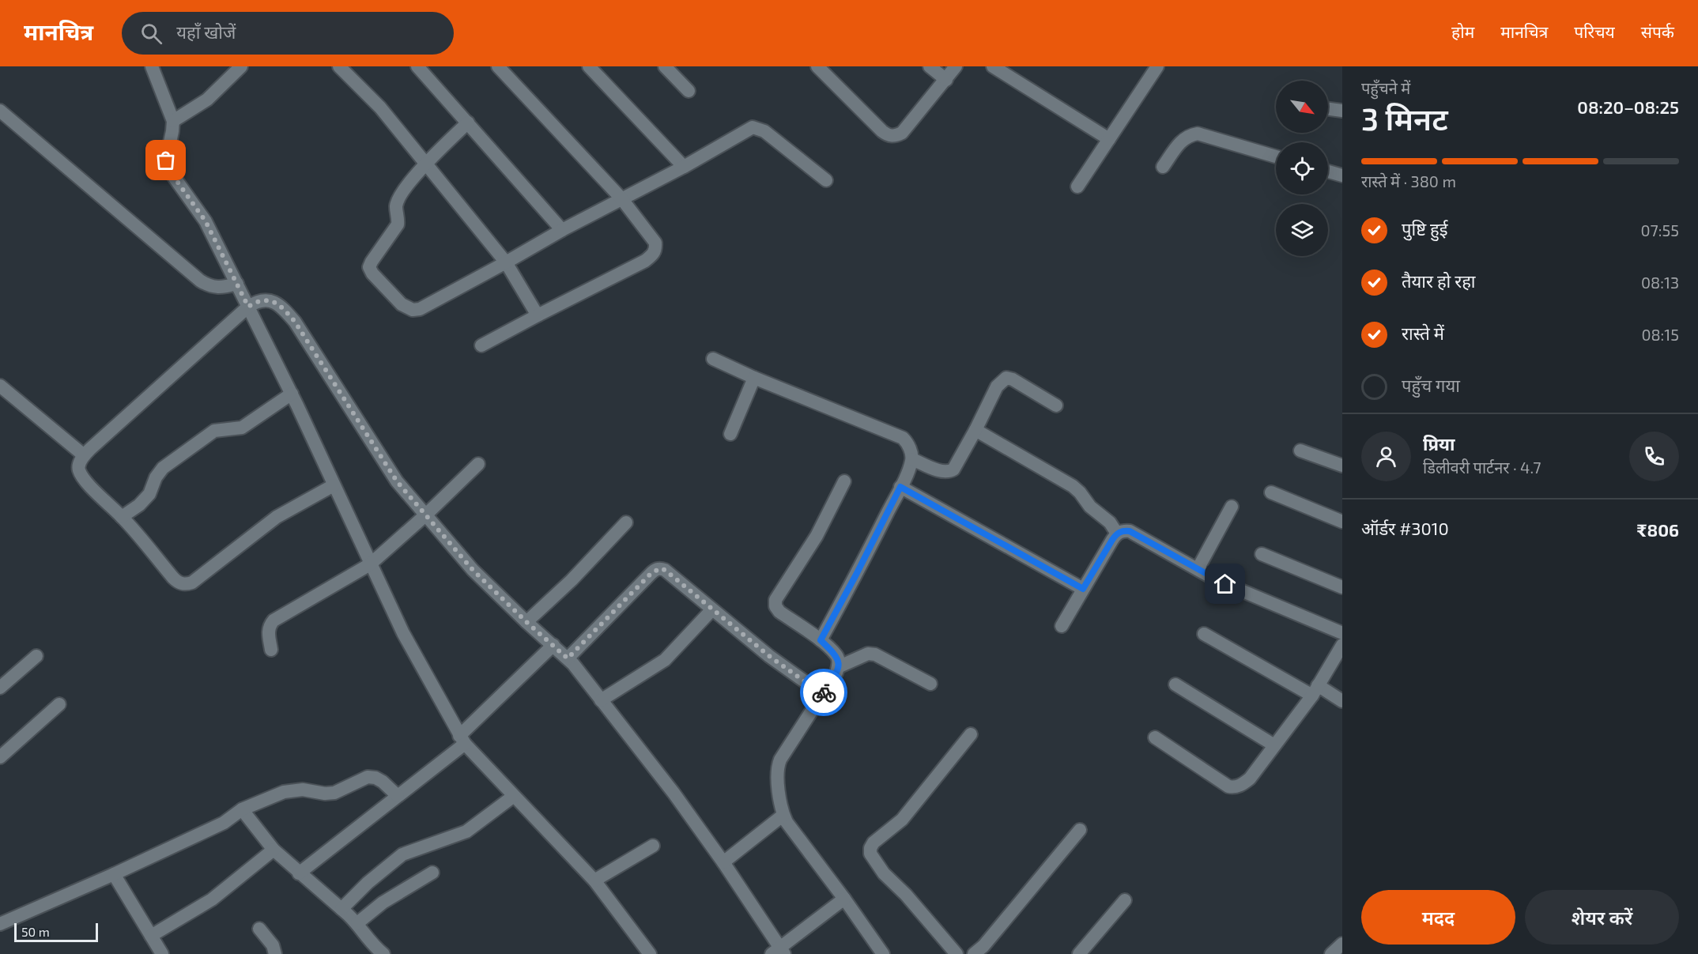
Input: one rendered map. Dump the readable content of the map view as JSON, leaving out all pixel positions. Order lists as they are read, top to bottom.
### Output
{
  "scale_bar": "50 m",
  "north": "bottom right",
  "page": {
    "header": "मानचित्र",
    "search": "यहाँ खोजें",
    "nav": [
      "होम",
      "मानचित्र",
      "परिचय",
      "संपर्क"
    ],
    "heading": ["3 मिनट", "पहुँचने में", "08:20–08:25"],
    "panel": [
      "प्रिया",
      "डिलीवरी पार्टनर · 4.7",
      "ऑर्डर #3010",
      "₹806"
    ],
    "bar": "रास्ते में · 380 m",
    "list": [
      ["पुष्टि हुई", "07:55"],
      ["तैयार हो रहा", "08:13"],
      ["रास्ते में", "08:15"],
      "पहुँच गया"
    ],
    "buttons": ["मदद", "शेयर करें"],
    "scale": "50 m"
  }
}
